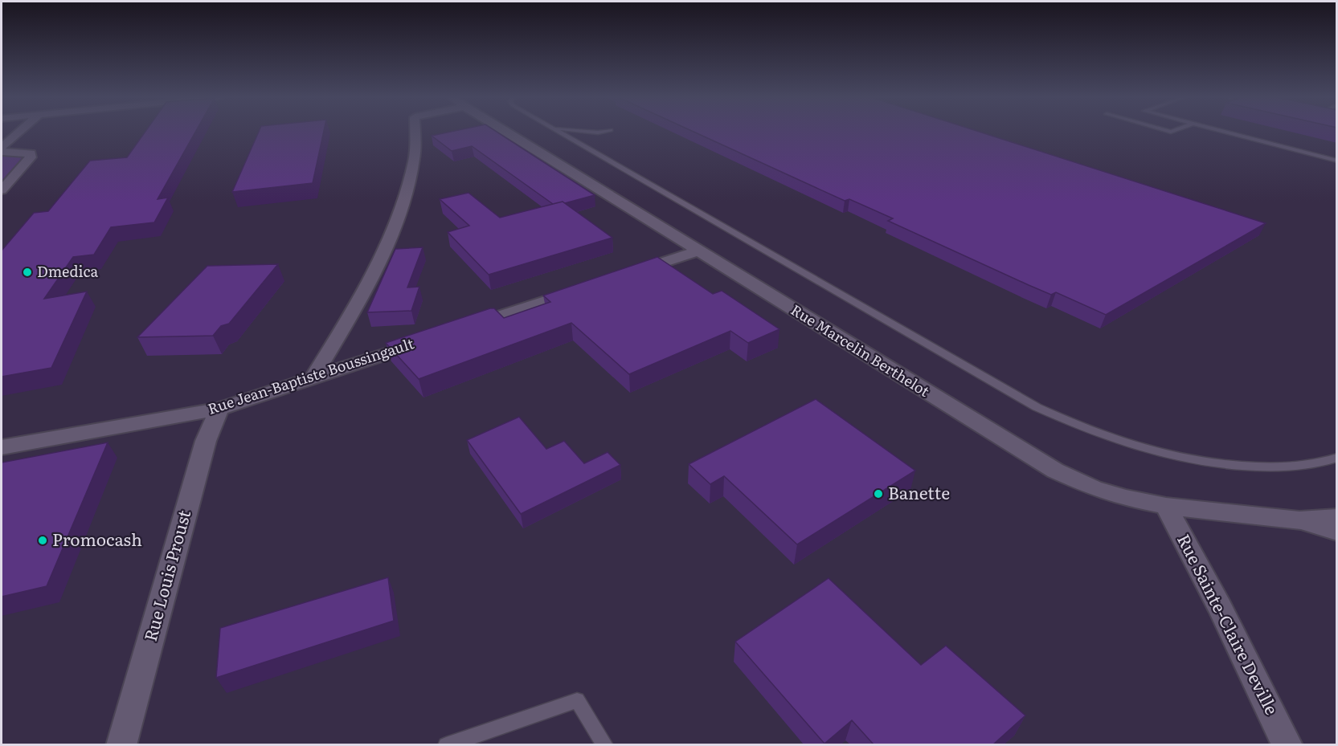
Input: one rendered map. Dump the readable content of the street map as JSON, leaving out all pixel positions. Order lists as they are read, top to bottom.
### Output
{
  "streets": {
    "street": [
      "Rue Marcelin Berthelot",
      "Rue Jean-Baptiste Boussingault",
      "Rue Louis Proust",
      "Rue Sainte-Claire Deville"
    ]
  },
  "crossings": [
    ["Rue Marcelin Berthelot", "Rue Sainte-Claire Deville"],
    ["Rue Jean-Baptiste Boussingault", "Rue Louis Proust"]
  ],
  "places": ["Dmedica", "Banette", "Promocash"]
}
